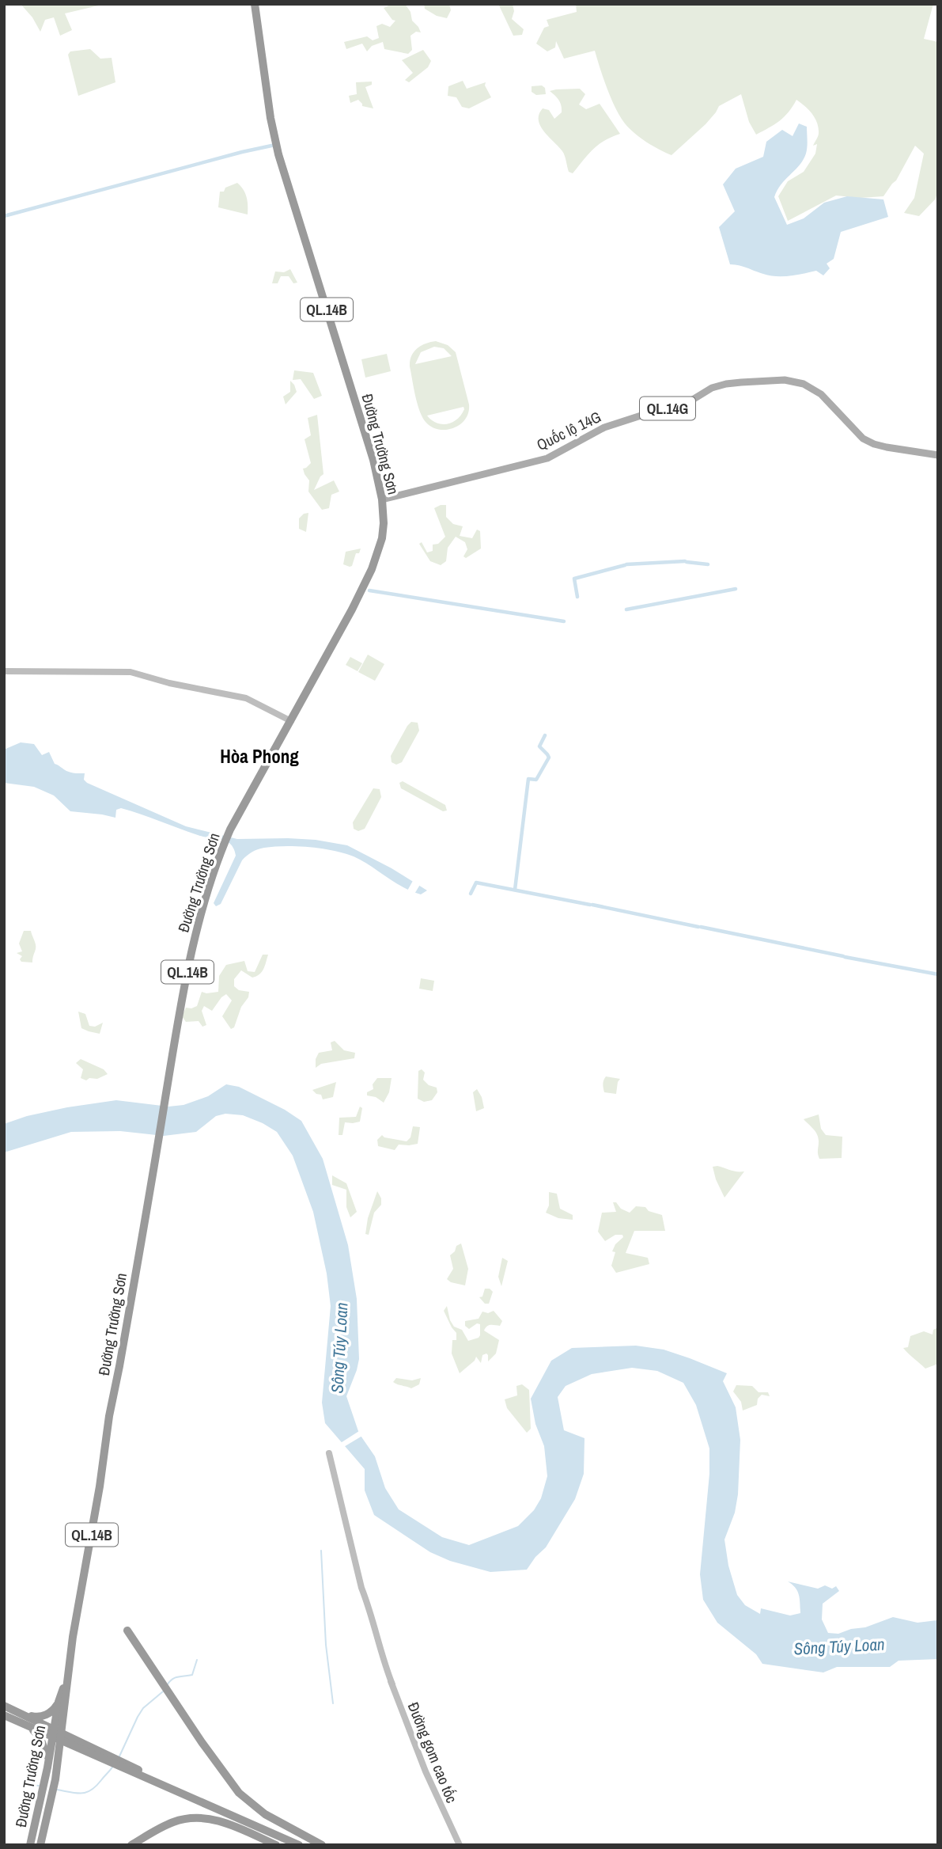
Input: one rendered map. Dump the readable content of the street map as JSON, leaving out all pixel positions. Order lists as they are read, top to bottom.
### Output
{
  "streets": {
    "highway": ["QL.14B", "Đường Trường Sơn"],
    "main road": ["QL.14G", "Quốc lộ 14G", "Đường gom cao tốc"]
  },
  "crossings": [
    ["Quốc lộ 14G", "Đường Trường Sơn"]
  ],
  "districts": ["Hòa Phong"],
  "water": ["Sông Túy Loan"]
}
